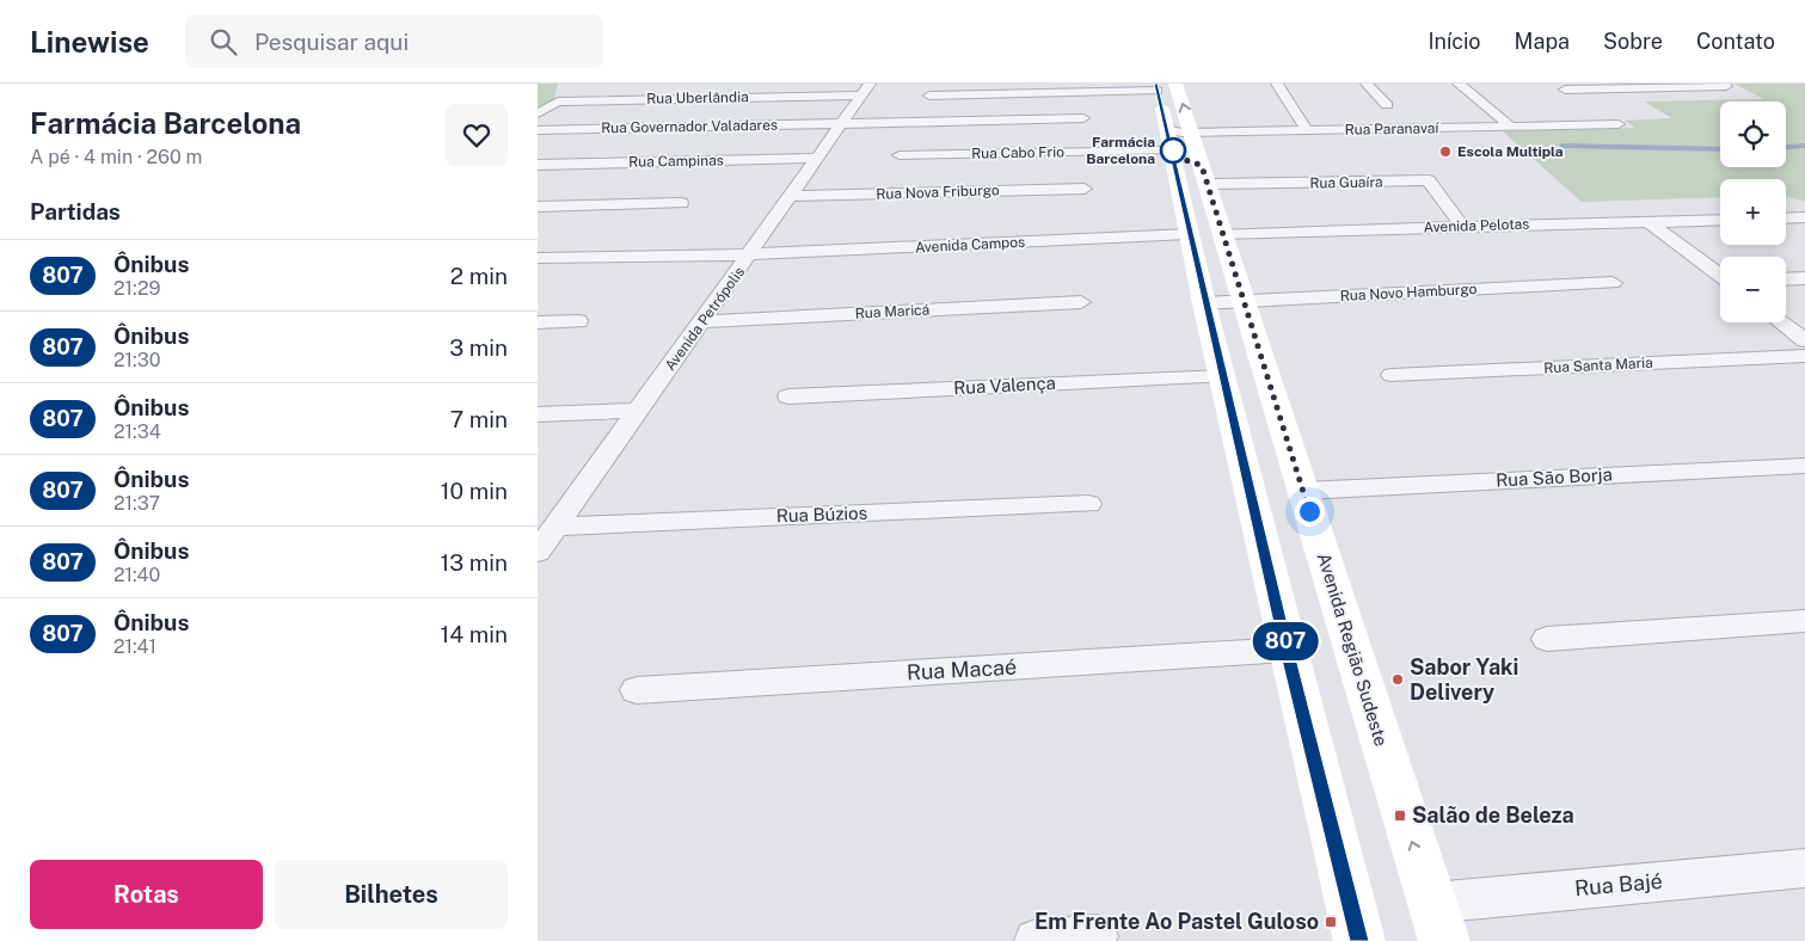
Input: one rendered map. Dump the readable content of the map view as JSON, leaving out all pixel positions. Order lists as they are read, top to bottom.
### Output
{
  "streets": {
    "street": [
      "Rua Uberlândia",
      "Rua Governador Valadares",
      "Rua Paranavaí",
      "Rua Cabo Frio",
      "Rua Campinas",
      "Rua Guaíra",
      "Rua Nova Friburgo",
      "Avenida Pelotas",
      "Avenida Campos",
      "Rua Novo Hamburgo",
      "Rua Maricá",
      "Avenida Petrópolis",
      "Rua Santa Maria",
      "Rua Valença",
      "Rua São Borja",
      "Rua Búzios",
      "Avenida Região Sudeste",
      "Rua Macaé",
      "Rua Bajé"
    ]
  },
  "crossings": [
    ["Rua Uberlândia", "Avenida Petrópolis"],
    ["Rua Governador Valadares", "Avenida Petrópolis"],
    ["Rua Paranavaí", "Rua Cabo Frio"],
    ["Rua Paranavaí", "Rua Guaíra"],
    ["Rua Paranavaí", "Avenida Região Sudeste"],
    ["Rua Cabo Frio", "Rua Guaíra"],
    ["Rua Cabo Frio", "Avenida Região Sudeste"],
    ["Rua Campinas", "Avenida Petrópolis"],
    ["Rua Guaíra", "Avenida Pelotas"],
    ["Rua Guaíra", "Avenida Região Sudeste"],
    ["Rua Nova Friburgo", "Avenida Petrópolis"],
    ["Avenida Pelotas", "Avenida Região Sudeste"],
    ["Avenida Campos", "Avenida Petrópolis"],
    ["Avenida Campos", "Avenida Região Sudeste"],
    ["Rua Novo Hamburgo", "Avenida Região Sudeste"],
    ["Rua Maricá", "Avenida Petrópolis"],
    ["Avenida Petrópolis", "Rua Búzios"],
    ["Rua Valença", "Avenida Região Sudeste"],
    ["Rua São Borja", "Avenida Região Sudeste"],
    ["Avenida Região Sudeste", "Rua Macaé"],
    ["Avenida Região Sudeste", "Rua Bajé"]
  ],
  "places": {
    "other": ["Farmácia Barcelona", "Escola Multipla", "Sabor Yaki Delivery"],
    "transit": ["Salão de Beleza", "Em Frente Ao Pastel Guloso"]
  },
  "lines": ["bus line 807"],
  "page": {
    "header": "Linewise",
    "search": "Pesquisar aqui",
    "nav": [
      "Início",
      "Mapa",
      "Sobre",
      "Contato"
    ],
    "heading": [
      ["Farmácia Barcelona", "A pé · 4 min · 260 m"],
      "Partidas"
    ],
    "on_map": "807",
    "map_buttons": ["+", "−"],
    "list": [
      {
        "mark": "807",
        "name": "Ônibus",
        "note": "21:29",
        "value": "2 min"
      },
      {
        "mark": "807",
        "name": "Ônibus",
        "note": "21:30",
        "value": "3 min"
      },
      {
        "mark": "807",
        "name": "Ônibus",
        "note": "21:34",
        "value": "7 min"
      },
      {
        "mark": "807",
        "name": "Ônibus",
        "note": "21:37",
        "value": "10 min"
      },
      {
        "mark": "807",
        "name": "Ônibus",
        "note": "21:40",
        "value": "13 min"
      },
      {
        "mark": "807",
        "name": "Ônibus",
        "note": "21:41",
        "value": "14 min"
      }
    ],
    "buttons": ["Rotas", "Bilhetes"]
  }
}
